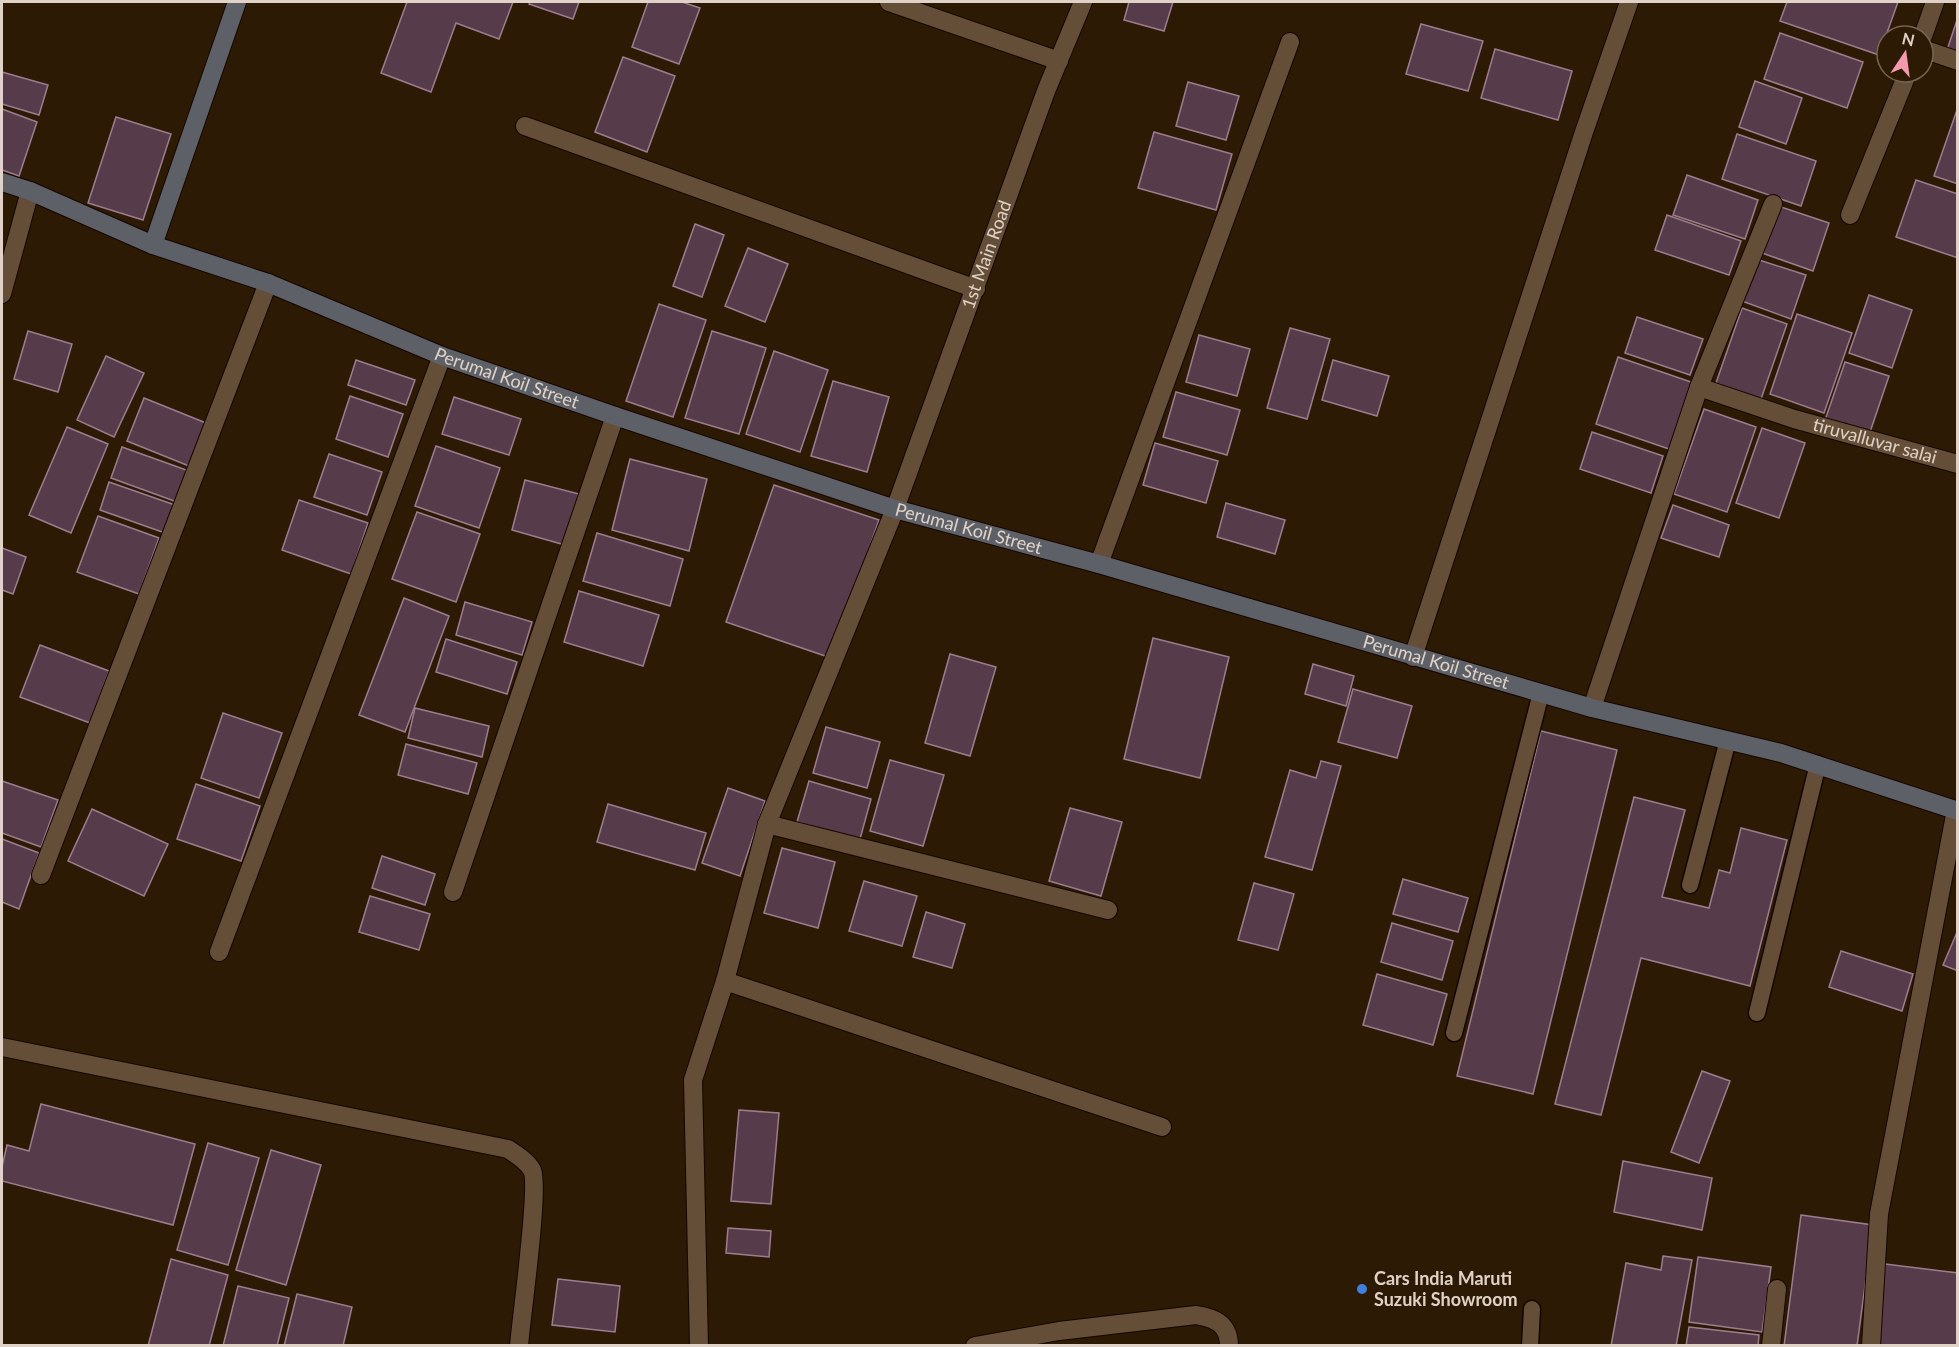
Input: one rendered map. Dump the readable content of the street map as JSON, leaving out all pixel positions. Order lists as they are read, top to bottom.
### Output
{
  "streets": {
    "street": ["1st Main Road", "Perumal Koil Street", "tiruvalluvar salai"]
  },
  "crossings": [
    ["1st Main Road", "Perumal Koil Street"]
  ],
  "places": ["Cars India Maruti Suzuki Showroom"],
  "north": "top"
}
